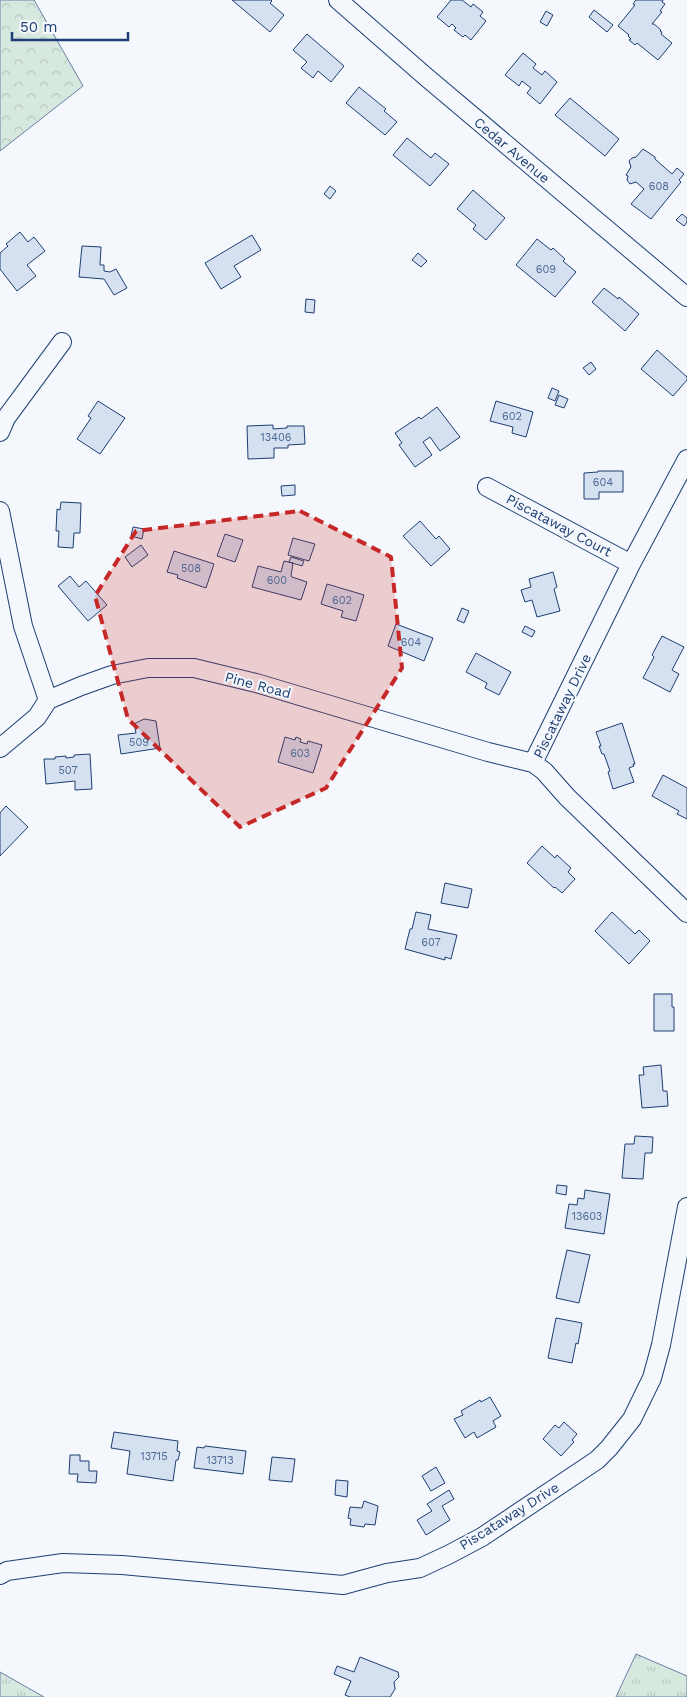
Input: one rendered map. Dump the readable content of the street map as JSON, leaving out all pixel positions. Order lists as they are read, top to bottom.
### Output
{
  "streets": {
    "street": [
      "Cedar Avenue",
      "Piscataway Court",
      "Pine Road",
      "Piscataway Drive"
    ]
  },
  "crossings": [
    ["Piscataway Court", "Piscataway Drive"],
    ["Pine Road", "Piscataway Drive"]
  ],
  "house_numbers": [
    "608",
    "609",
    "602",
    "13406",
    "604",
    "508",
    "600",
    "602",
    "604",
    "509",
    "603",
    "507",
    "607",
    "13603",
    "13715",
    "13713"
  ],
  "scale_bar": "50 m"
}
